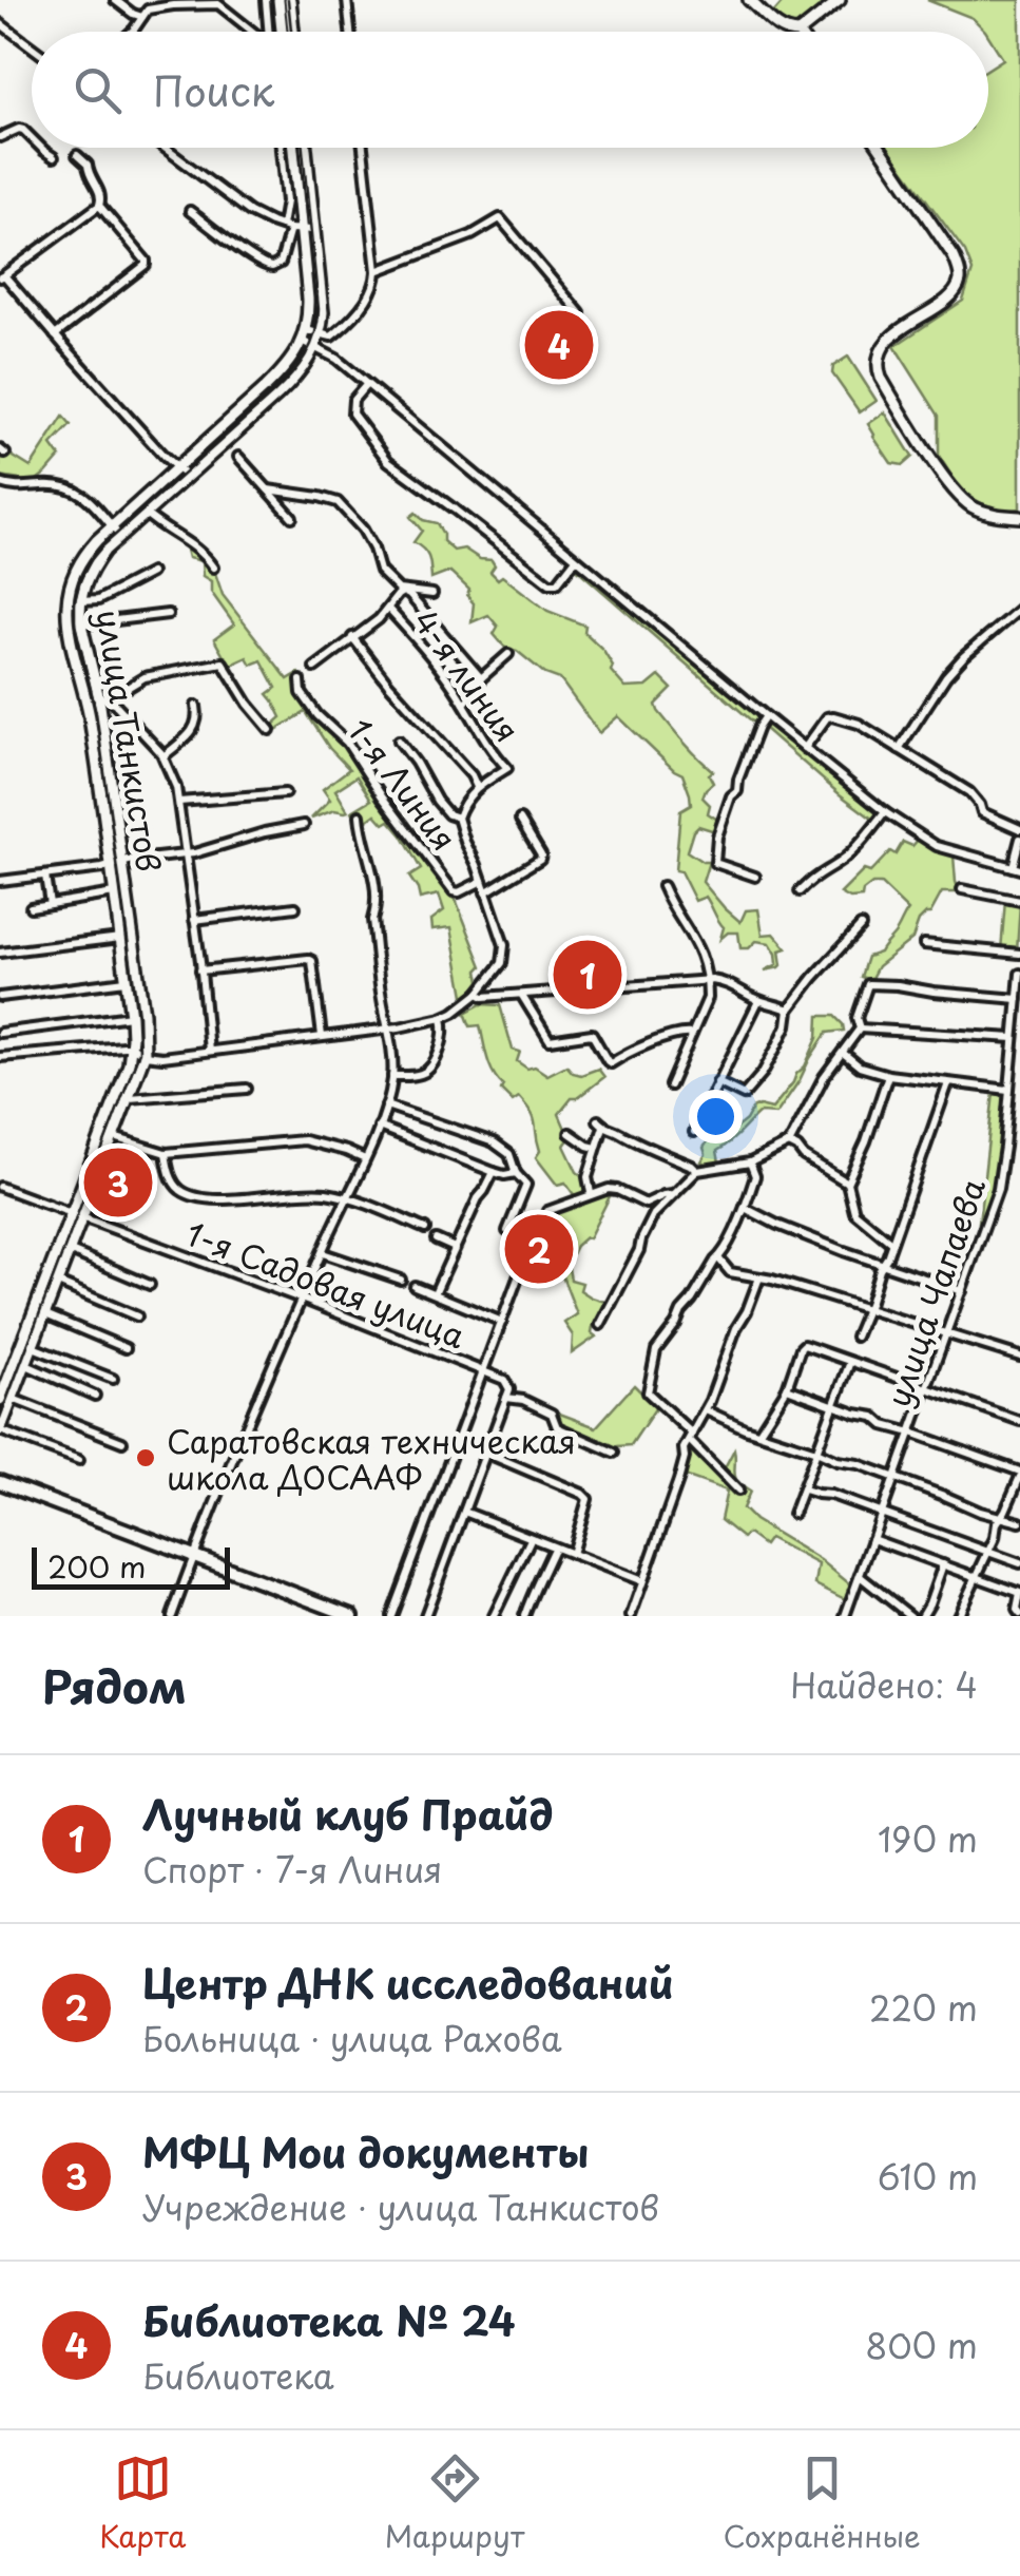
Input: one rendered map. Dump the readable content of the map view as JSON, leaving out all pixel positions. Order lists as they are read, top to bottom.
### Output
{
  "streets": {
    "main road": ["улица Танкистов"],
    "street": [
      "4-я линия",
      "1-я Линия",
      "1-я Садовая улица",
      "улица Чапаева"
    ]
  },
  "crossings": [
    ["улица Танкистов", "1-я Садовая улица"]
  ],
  "places": ["Саратовская техническая школа ДОСААФ"],
  "scale_bar": "200 m",
  "page": {
    "search": "Поиск",
    "pins": [
      "4",
      "1",
      "3",
      "2"
    ],
    "scale": "200 m",
    "heading": ["Рядом", "Найдено: 4"],
    "list": [
      {
        "mark": "1",
        "name": "Лучный клуб Прайд",
        "note": "Спорт · 7-я Линия",
        "value": "190 m"
      },
      {
        "mark": "2",
        "name": "Центр ДНК исследований",
        "note": "Больница · улица Рахова",
        "value": "220 m"
      },
      {
        "mark": "3",
        "name": "МФЦ Мои документы",
        "note": "Учреждение · улица Танкистов",
        "value": "610 m"
      },
      {
        "mark": "4",
        "name": "Библиотека № 24",
        "note": "Библиотека",
        "value": "800 m"
      }
    ],
    "nav": ["Карта", "Маршрут", "Сохранённые"]
  }
}
